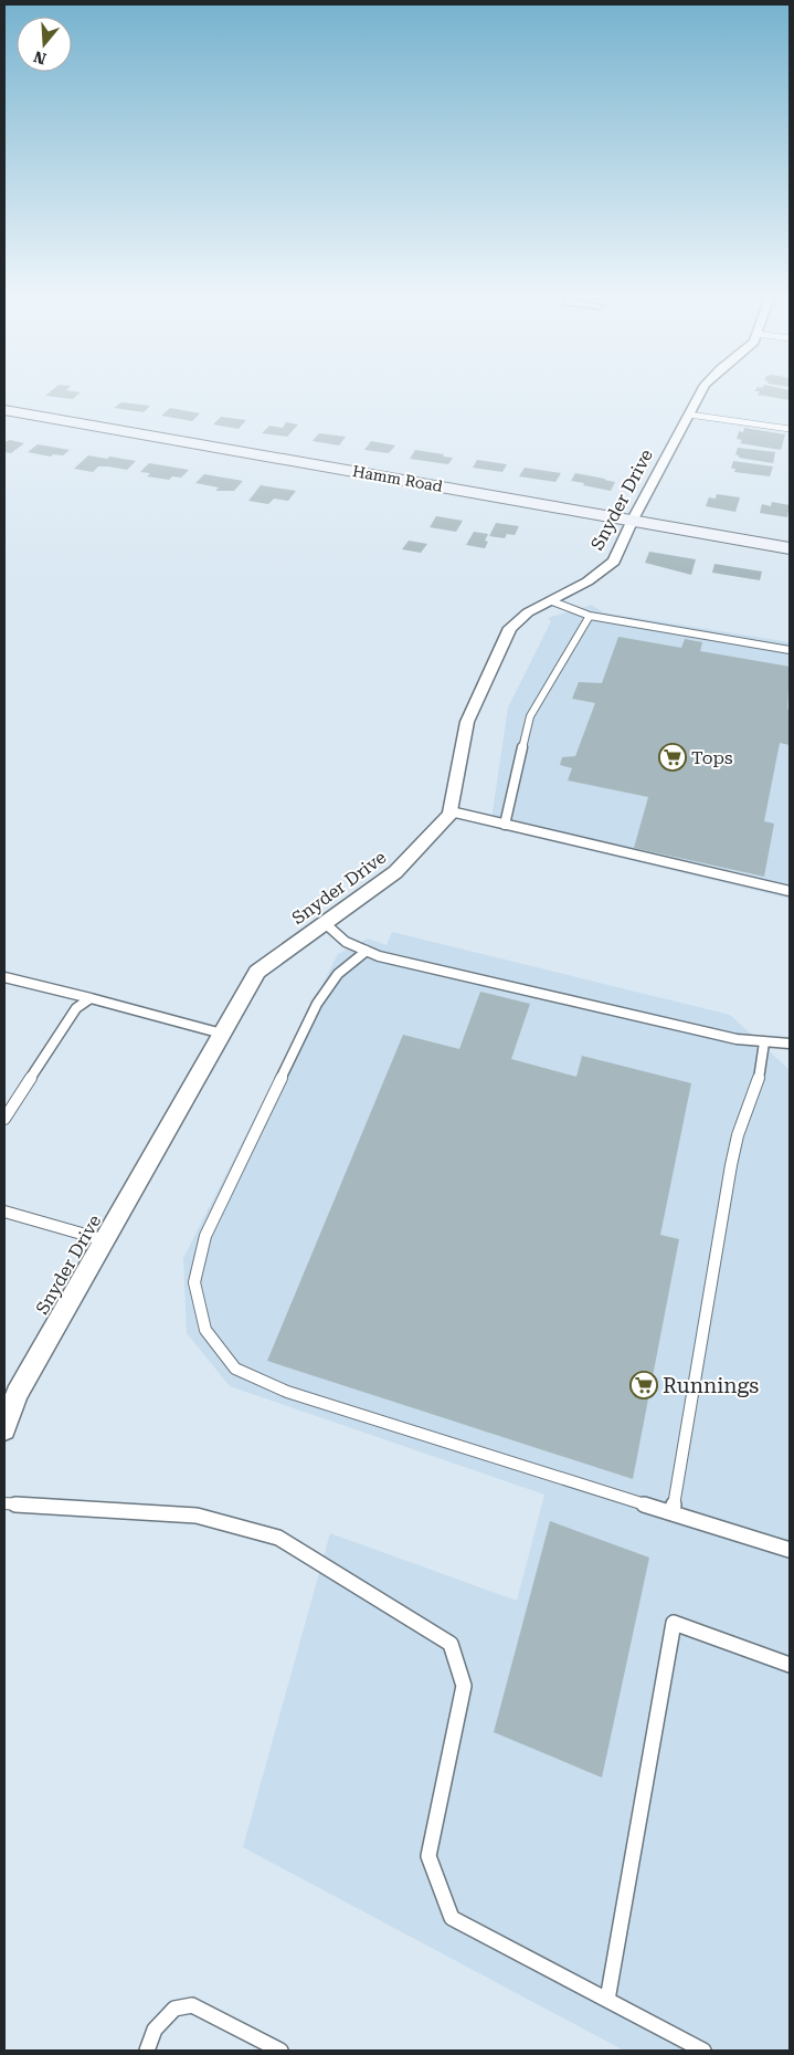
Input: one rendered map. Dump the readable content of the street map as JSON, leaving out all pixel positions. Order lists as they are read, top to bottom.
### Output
{
  "streets": {
    "street": ["Hamm Road", "Snyder Drive"]
  },
  "crossings": [
    ["Hamm Road", "Snyder Drive"]
  ],
  "places": {
    "supermarket": ["Tops", "Runnings"]
  },
  "north": "bottom"
}
